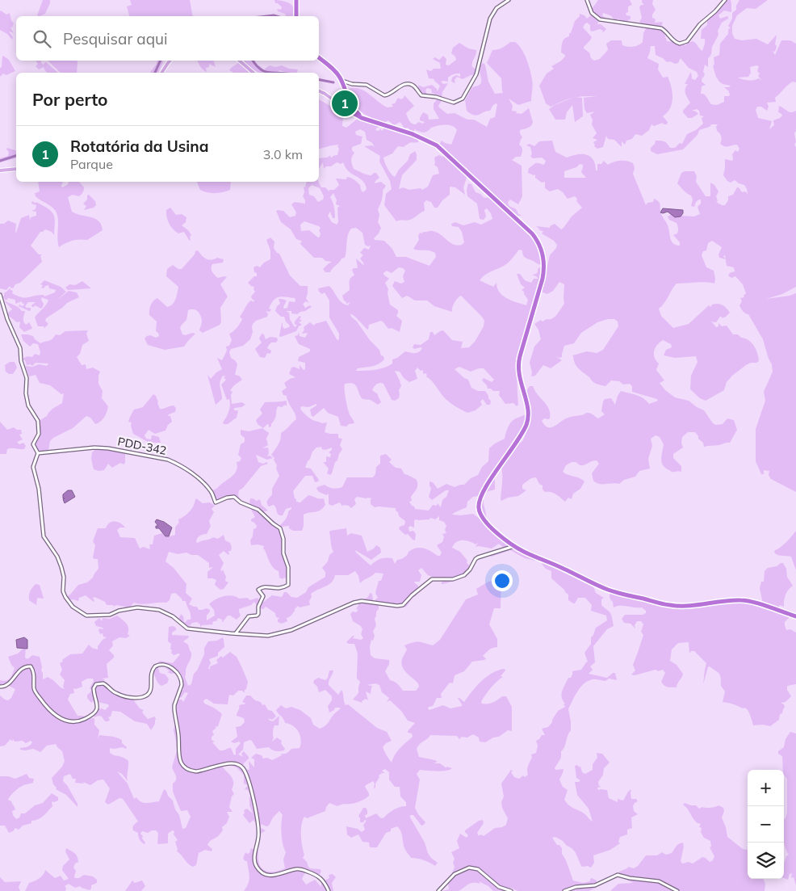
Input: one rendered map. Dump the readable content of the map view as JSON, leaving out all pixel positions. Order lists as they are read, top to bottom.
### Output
{
  "streets": {
    "street": ["PDD-342"]
  },
  "page": {
    "search": "Pesquisar aqui",
    "heading": "Por perto",
    "pins": "1",
    "list": [
      {
        "mark": "1",
        "name": "Rotatória da Usina",
        "note": "Parque",
        "value": "3.0 km"
      }
    ],
    "map_buttons": ["+", "−"]
  }
}
